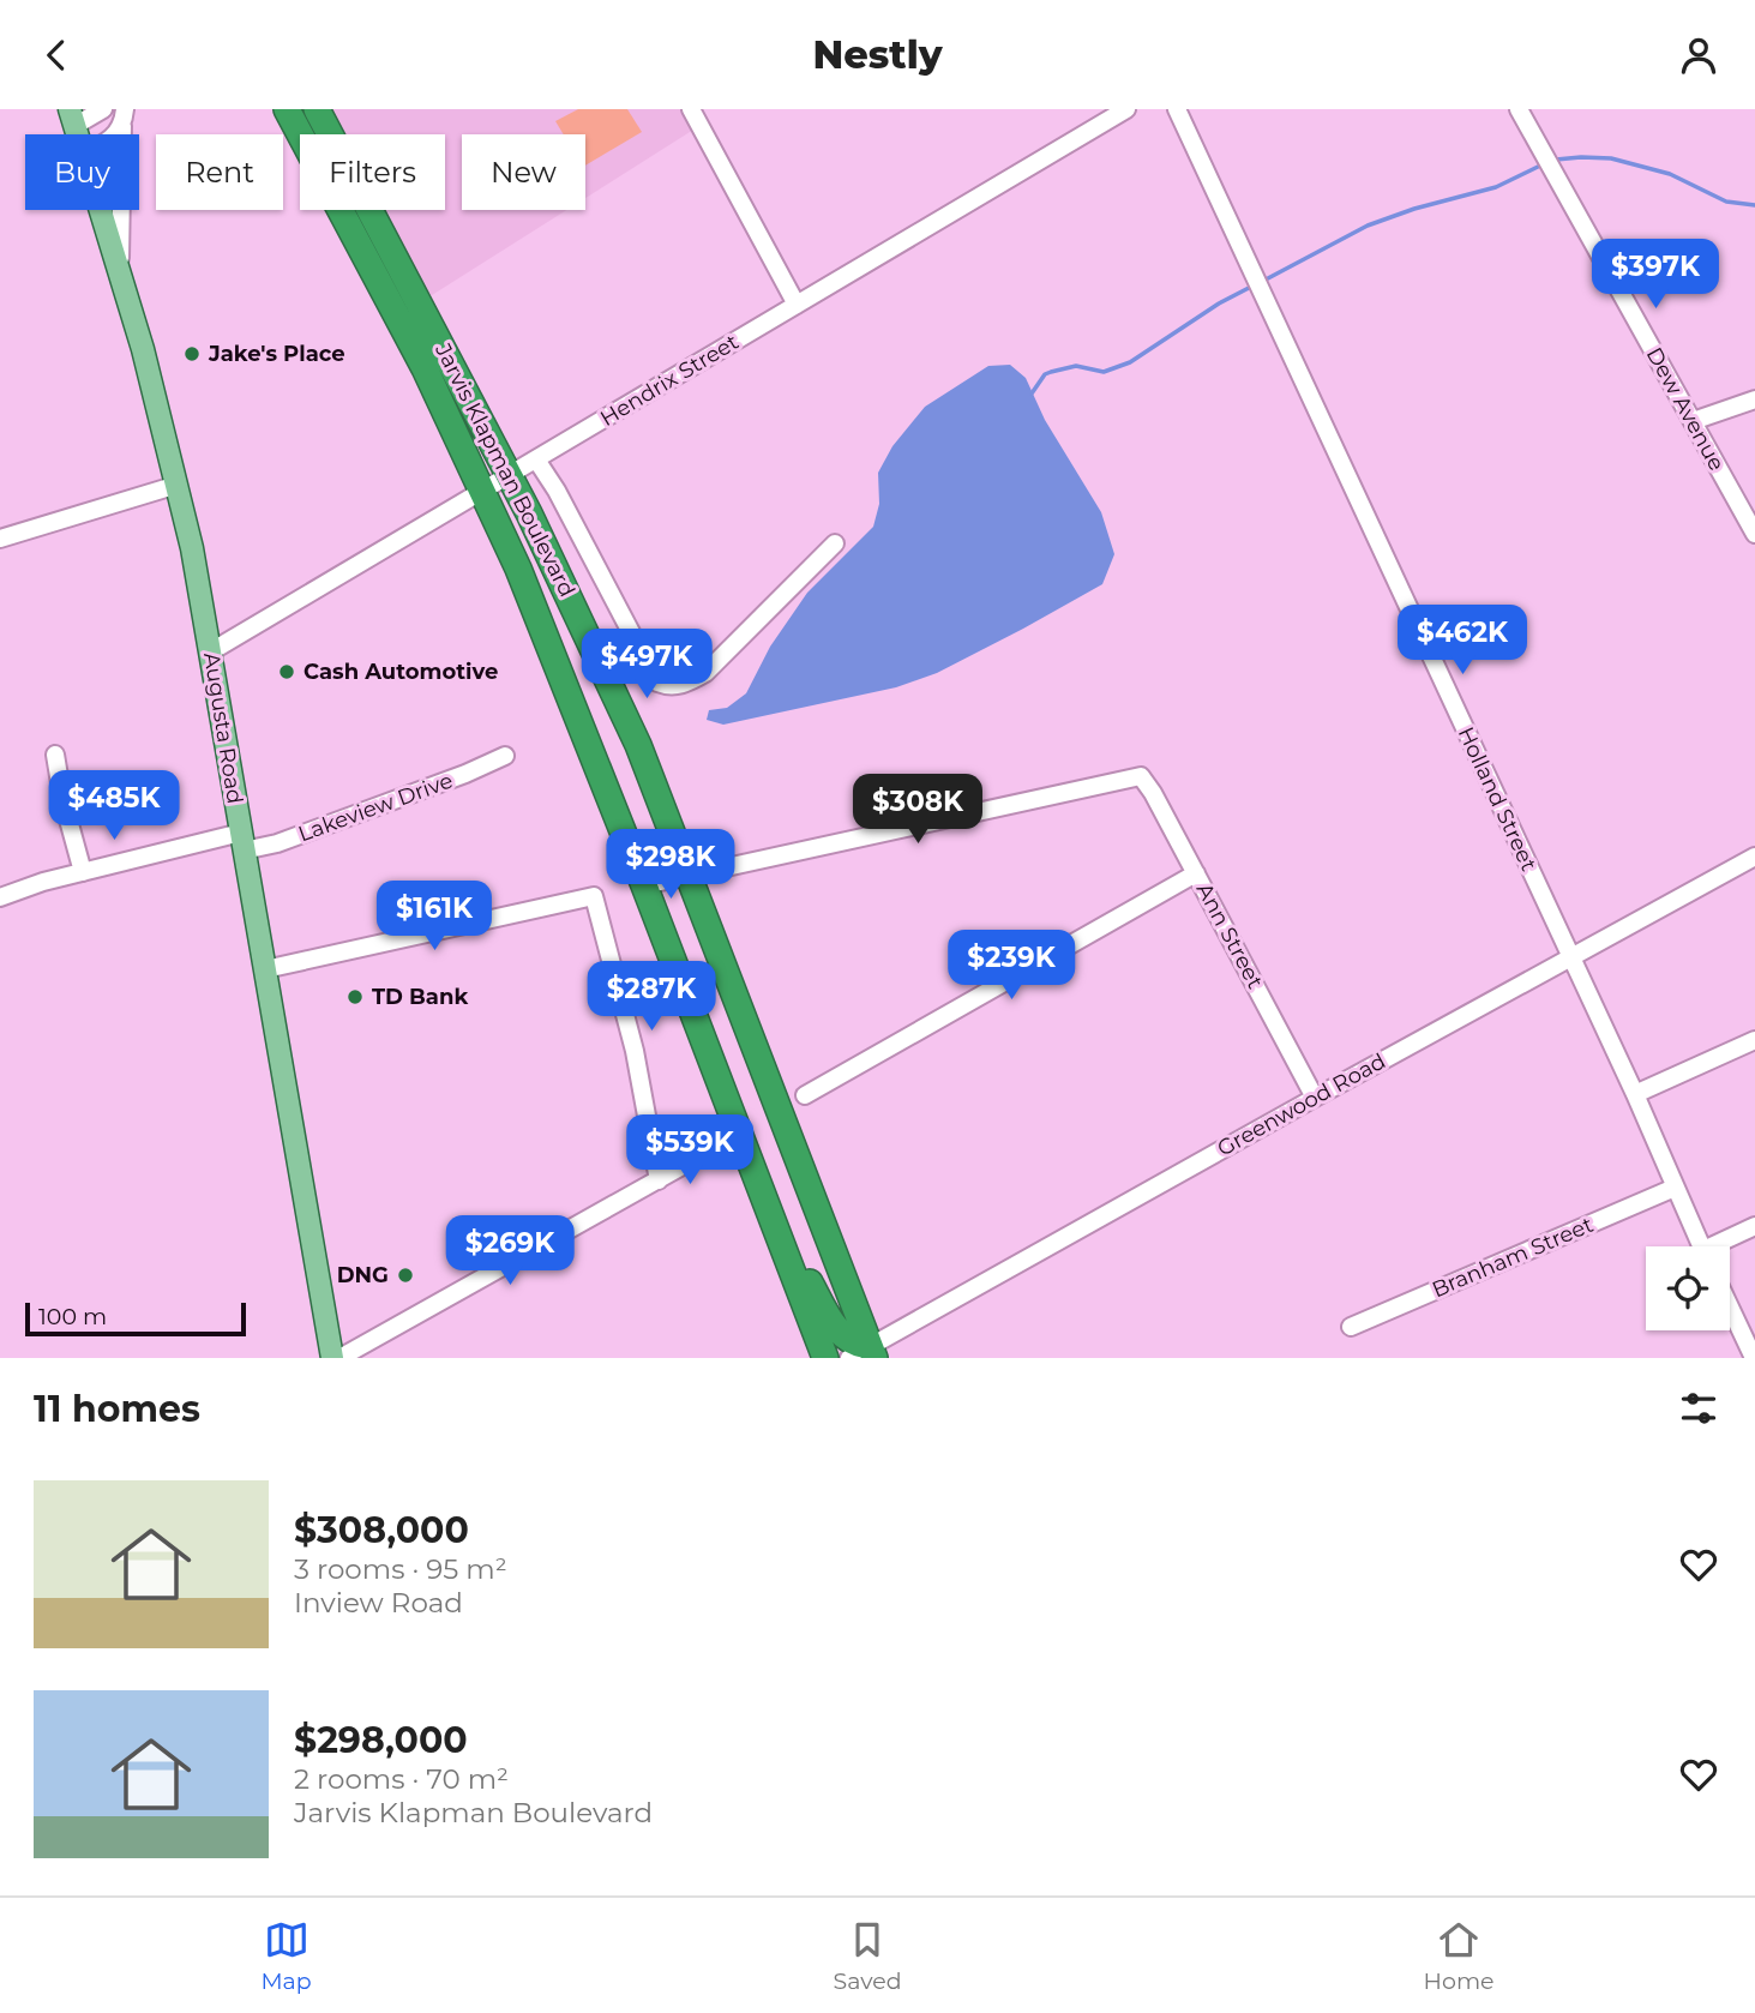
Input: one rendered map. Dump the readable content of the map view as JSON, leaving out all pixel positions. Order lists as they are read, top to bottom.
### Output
{
  "streets": {
    "highway": ["Jarvis Klapman Boulevard"],
    "main road": ["Augusta Road"],
    "street": [
      "Hendrix Street",
      "Dew Avenue",
      "Holland Street",
      "Lakeview Drive",
      "Ann Street",
      "Greenwood Road",
      "Branham Street"
    ]
  },
  "crossings": [
    ["Hendrix Street", "Jarvis Klapman Boulevard"],
    ["Hendrix Street", "Augusta Road"],
    ["Jarvis Klapman Boulevard", "Ann Street"],
    ["Jarvis Klapman Boulevard", "Greenwood Road"],
    ["Augusta Road", "Lakeview Drive"],
    ["Holland Street", "Greenwood Road"],
    ["Holland Street", "Branham Street"],
    ["Ann Street", "Greenwood Road"]
  ],
  "places": [
    "Jake's Place",
    "Cash Automotive",
    "TD Bank",
    "DNG"
  ],
  "scale_bar": "100 m",
  "page": {
    "header": "Nestly",
    "chip": [
      "Buy",
      "Rent",
      "Filters",
      "New"
    ],
    "price": [
      "$397K",
      "$462K",
      "$497K",
      "$485K",
      "$308K",
      "$298K",
      "$161K",
      "$239K",
      "$287K",
      "$539K",
      "$269K"
    ],
    "scale": "100 m",
    "heading": "11 homes",
    "list": [
      {
        "name": "$308,000",
        "note": "3 rooms · 95 m² · Inview Road"
      },
      {
        "name": "$298,000",
        "note": "2 rooms · 70 m² · Jarvis Klapman Boulevard"
      }
    ],
    "tabs": ["Map", "Saved", "Home"]
  }
}
